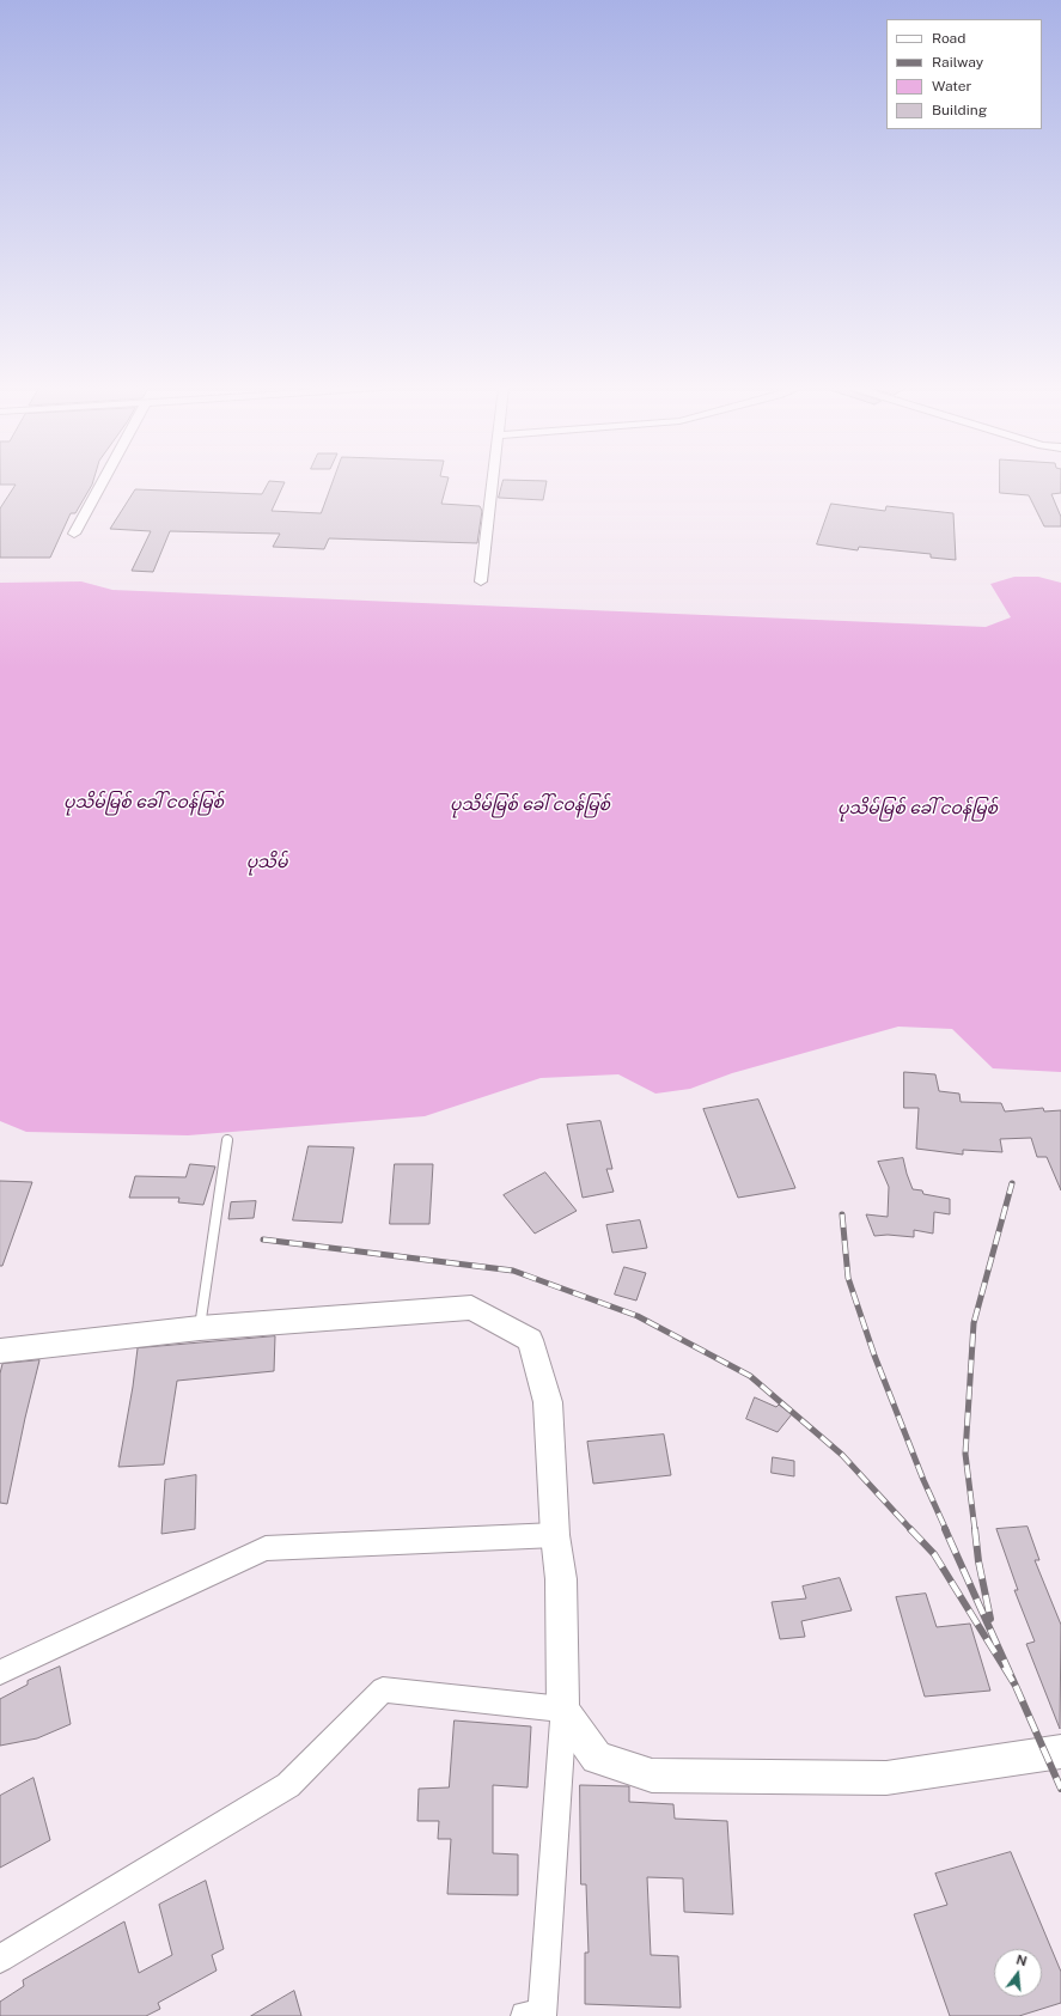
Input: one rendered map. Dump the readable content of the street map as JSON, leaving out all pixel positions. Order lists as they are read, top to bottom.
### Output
{
  "water": ["ပုသိမ်မြစ် ခေါ် ငဝန်မြစ်", "ပုသိမ်"],
  "legend": [
    "Road",
    "Railway",
    "Water",
    "Building"
  ],
  "north": "top"
}
